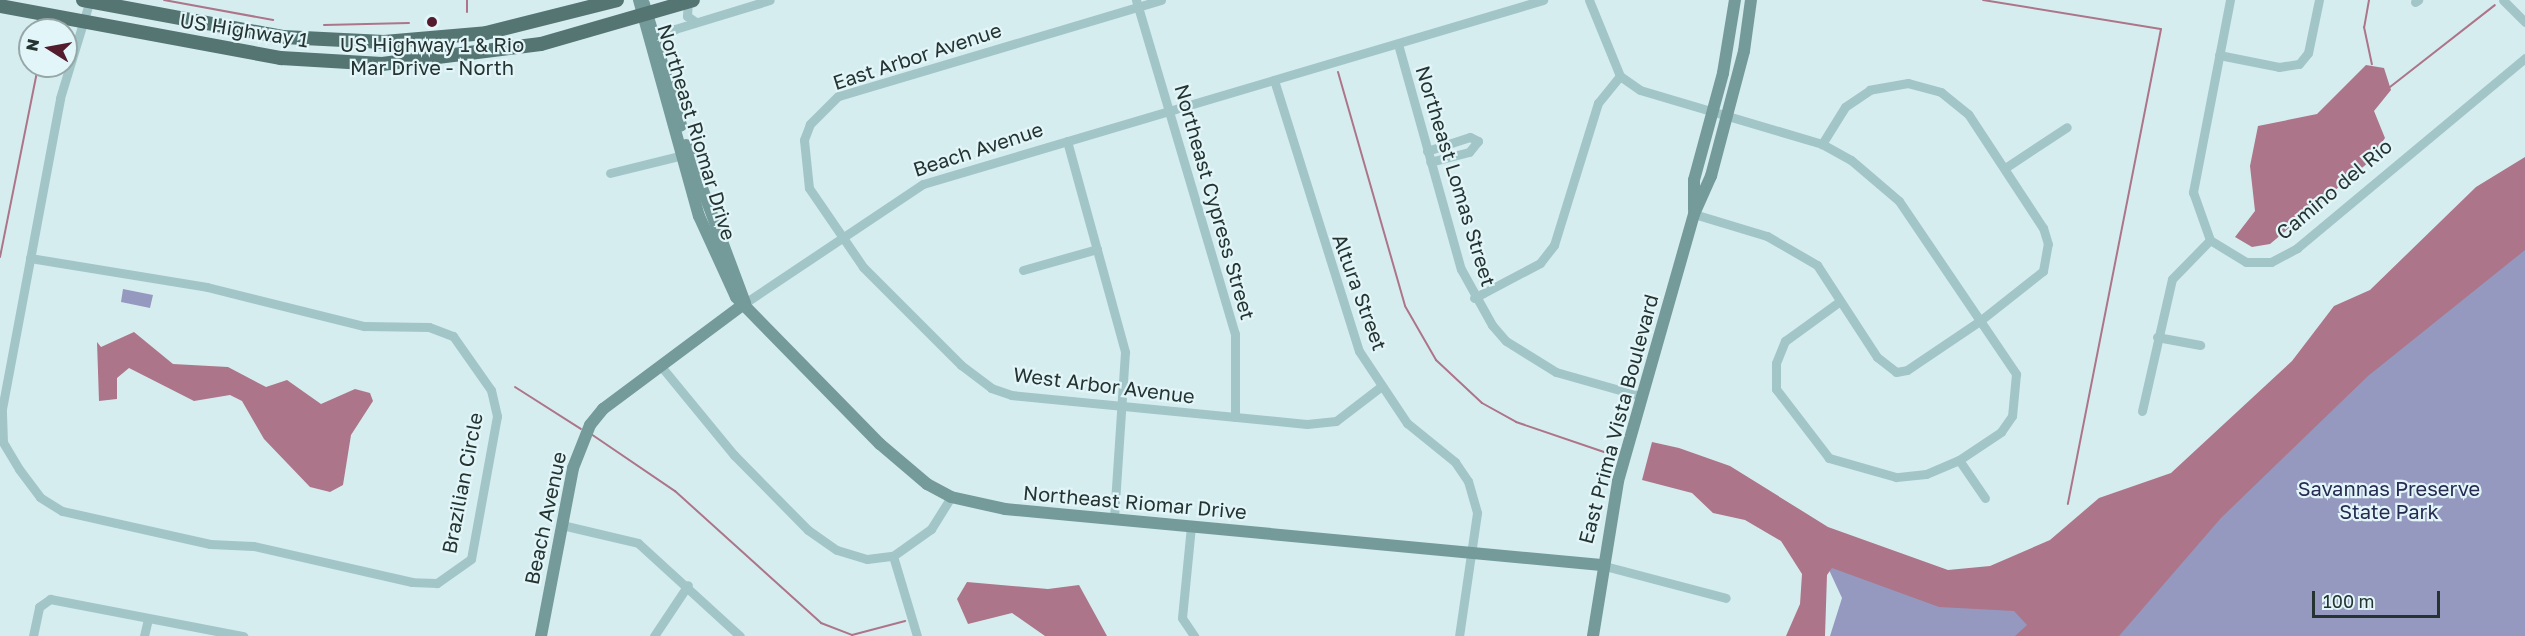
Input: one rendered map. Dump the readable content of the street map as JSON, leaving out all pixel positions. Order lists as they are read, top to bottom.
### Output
{
  "streets": {
    "main road": ["US Highway 1"],
    "street": [
      "East Arbor Avenue",
      "Northeast Riomar Drive",
      "Beach Avenue",
      "Northeast Lomas Street",
      "Camino del Rio",
      "Northeast Cypress Street",
      "Altura Street",
      "West Arbor Avenue",
      "East Prima Vista Boulevard",
      "Brazilian Circle"
    ]
  },
  "crossings": [
    ["US Highway 1", "Northeast Riomar Drive"],
    ["US Highway 1", "Brazilian Circle"],
    ["East Arbor Avenue", "Beach Avenue"],
    ["East Arbor Avenue", "Northeast Cypress Street"],
    ["East Arbor Avenue", "West Arbor Avenue"],
    ["Northeast Riomar Drive", "Beach Avenue"],
    ["Northeast Riomar Drive", "Altura Street"],
    ["Northeast Riomar Drive", "East Prima Vista Boulevard"],
    ["Beach Avenue", "Northeast Lomas Street"],
    ["Beach Avenue", "Northeast Cypress Street"],
    ["Beach Avenue", "Altura Street"],
    ["Beach Avenue", "West Arbor Avenue"],
    ["Northeast Lomas Street", "East Prima Vista Boulevard"],
    ["Northeast Cypress Street", "West Arbor Avenue"],
    ["Altura Street", "West Arbor Avenue"]
  ],
  "parks": ["Savannas Preserve State Park"],
  "places": ["US Highway 1 & Rio Mar Drive - North"],
  "scale_bar": "100 m",
  "north": "left"
}
